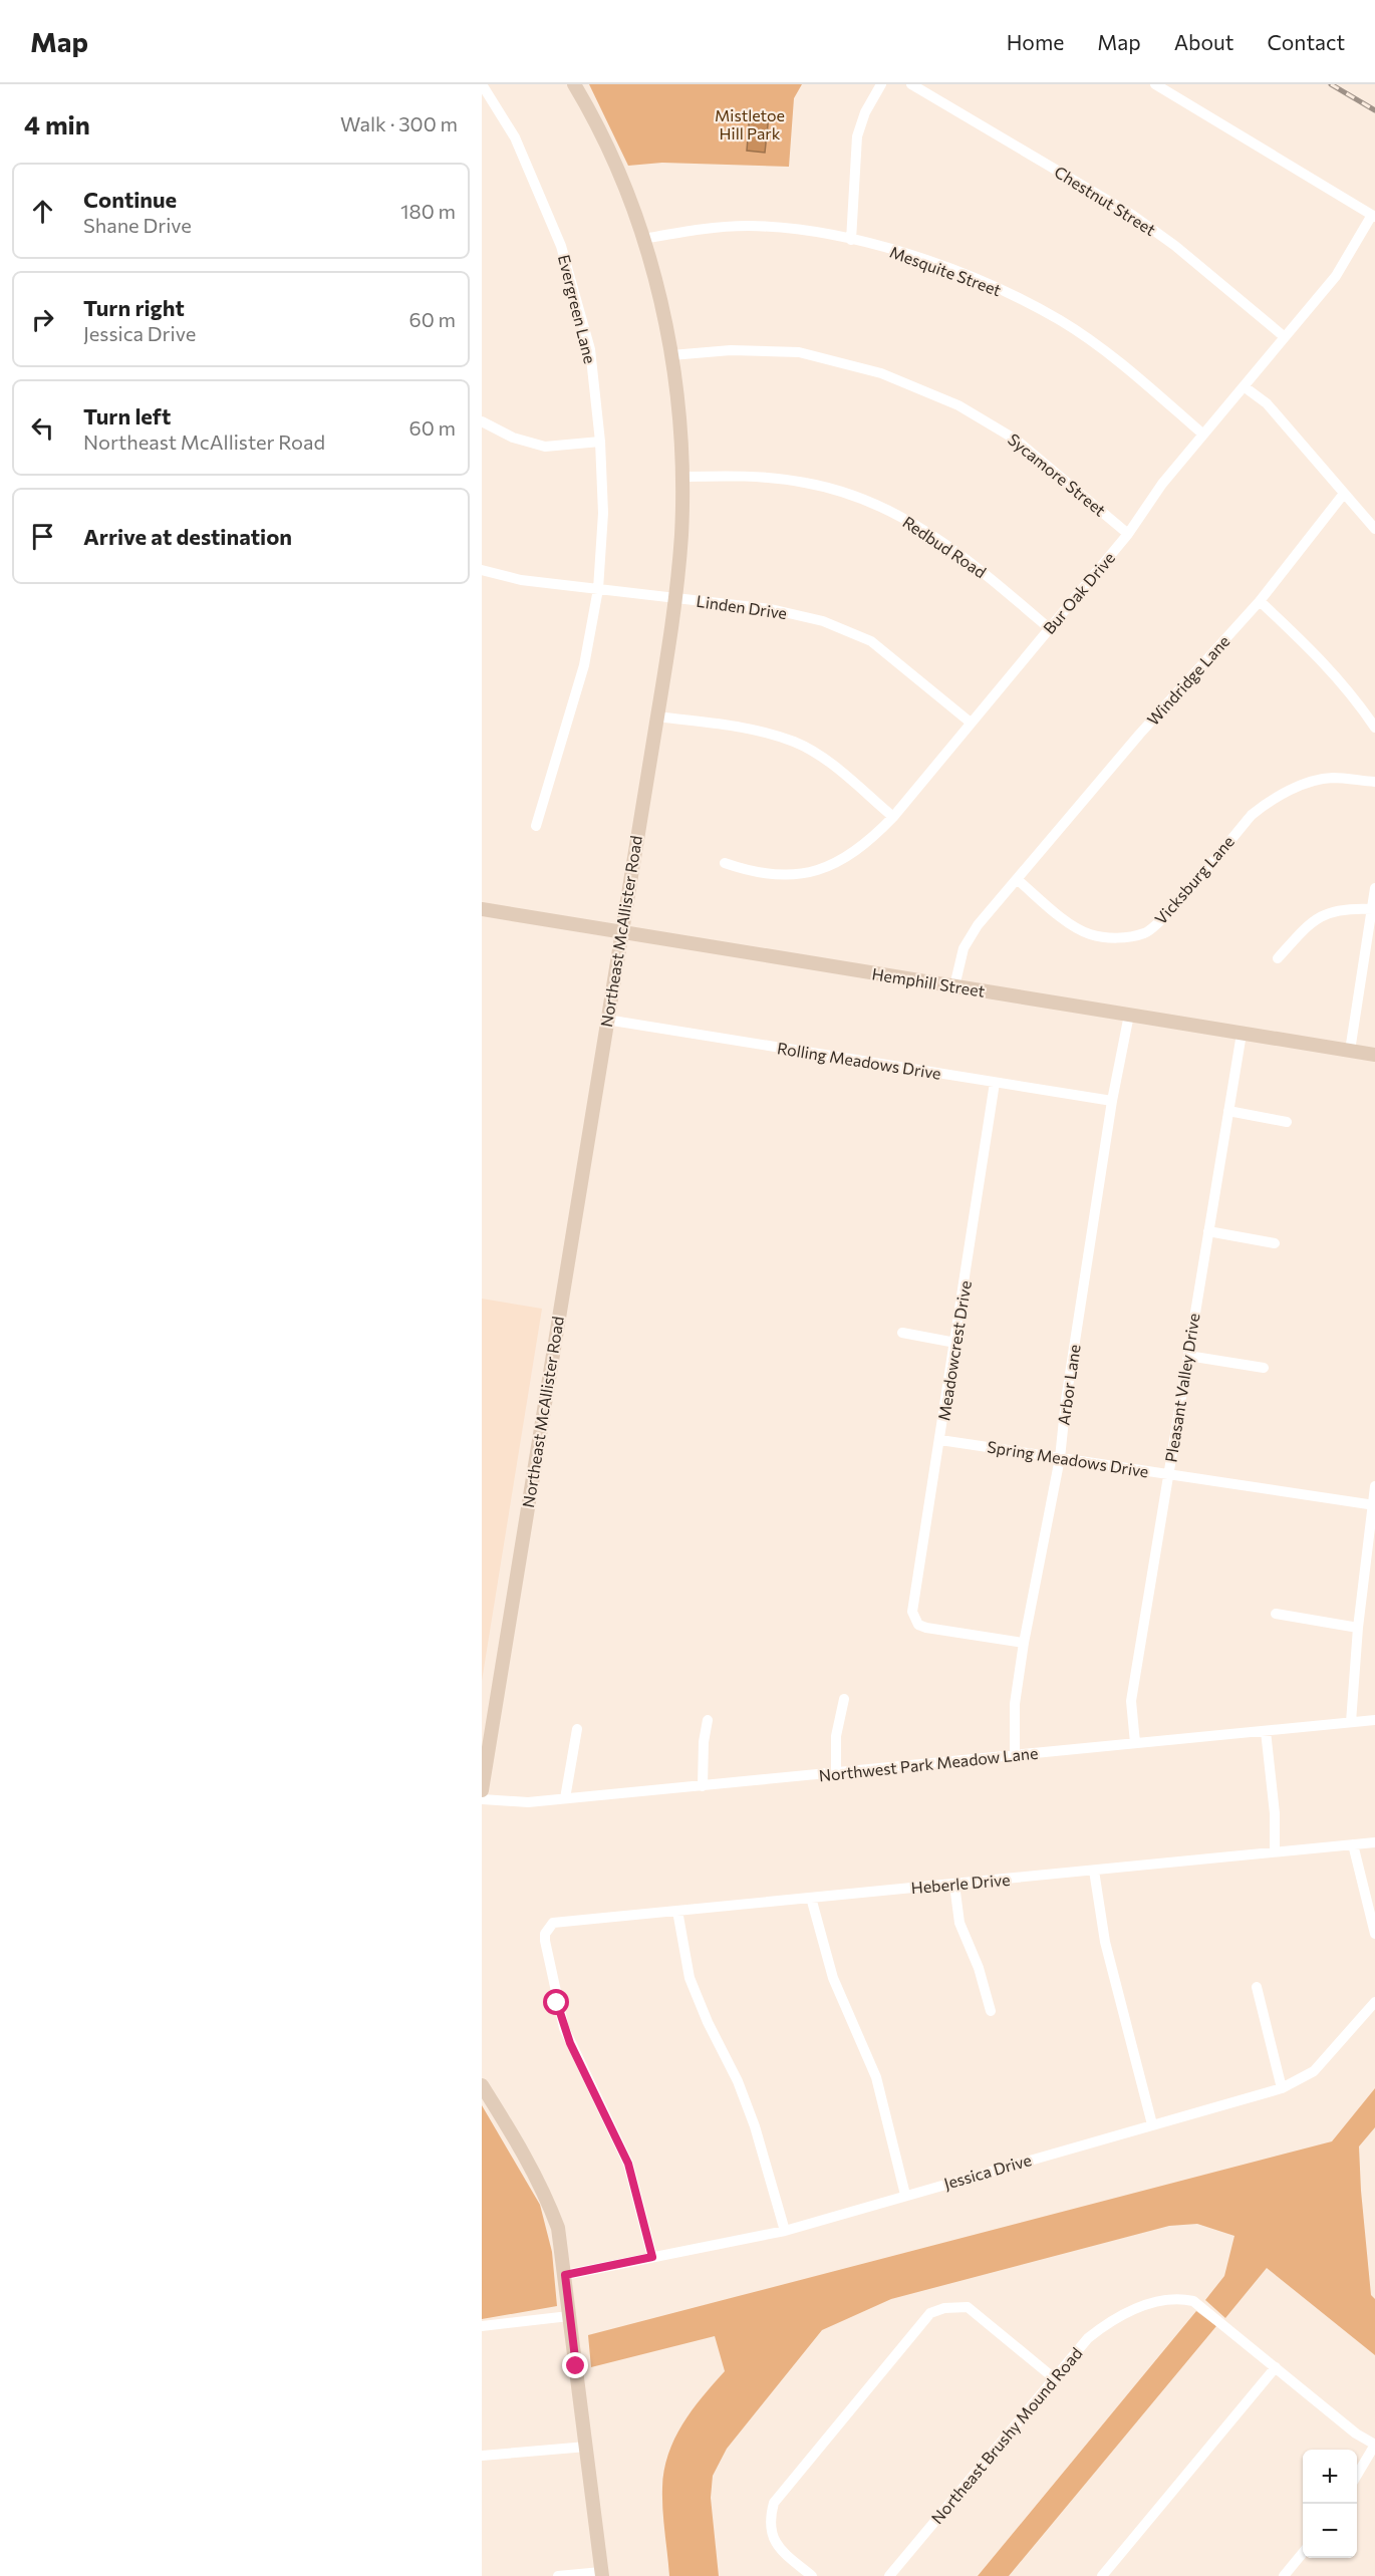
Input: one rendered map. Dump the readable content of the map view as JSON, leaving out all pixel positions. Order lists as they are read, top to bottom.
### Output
{
  "streets": {
    "street": [
      "Chestnut Street",
      "Mesquite Street",
      "Evergreen Lane",
      "Sycamore Street",
      "Redbud Road",
      "Bur Oak Drive",
      "Linden Drive",
      "Windridge Lane",
      "Vicksburg Lane",
      "Northeast McAllister Road",
      "Hemphill Street",
      "Rolling Meadows Drive",
      "Meadowcrest Drive",
      "Arbor Lane",
      "Pleasant Valley Drive",
      "Spring Meadows Drive",
      "Northwest Park Meadow Lane",
      "Heberle Drive",
      "Jessica Drive",
      "Northeast Brushy Mound Road"
    ]
  },
  "crossings": [
    ["Chestnut Street", "Bur Oak Drive"],
    ["Mesquite Street", "Bur Oak Drive"],
    ["Mesquite Street", "Northeast McAllister Road"],
    ["Evergreen Lane", "Linden Drive"],
    ["Sycamore Street", "Bur Oak Drive"],
    ["Sycamore Street", "Northeast McAllister Road"],
    ["Redbud Road", "Bur Oak Drive"],
    ["Redbud Road", "Northeast McAllister Road"],
    ["Bur Oak Drive", "Linden Drive"],
    ["Linden Drive", "Northeast McAllister Road"],
    ["Windridge Lane", "Vicksburg Lane"],
    ["Windridge Lane", "Hemphill Street"],
    ["Northeast McAllister Road", "Hemphill Street"],
    ["Northeast McAllister Road", "Rolling Meadows Drive"],
    ["Hemphill Street", "Arbor Lane"],
    ["Hemphill Street", "Pleasant Valley Drive"],
    ["Rolling Meadows Drive", "Meadowcrest Drive"],
    ["Rolling Meadows Drive", "Arbor Lane"],
    ["Meadowcrest Drive", "Arbor Lane"],
    ["Meadowcrest Drive", "Spring Meadows Drive"],
    ["Arbor Lane", "Spring Meadows Drive"],
    ["Arbor Lane", "Northwest Park Meadow Lane"],
    ["Pleasant Valley Drive", "Spring Meadows Drive"],
    ["Pleasant Valley Drive", "Northwest Park Meadow Lane"],
    ["Heberle Drive", "Jessica Drive"]
  ],
  "parks": ["Mistletoe Hill Park"],
  "page": {
    "header": "Map",
    "nav": [
      "Home",
      "Map",
      "About",
      "Contact"
    ],
    "heading": ["4 min", "Walk · 300 m"],
    "list": [
      ["Continue", "Shane Drive", "180 m"],
      ["Turn right", "Jessica Drive", "60 m"],
      ["Turn left", "Northeast McAllister Road", "60 m"],
      "Arrive at destination"
    ],
    "map_buttons": ["+", "−"]
  }
}
